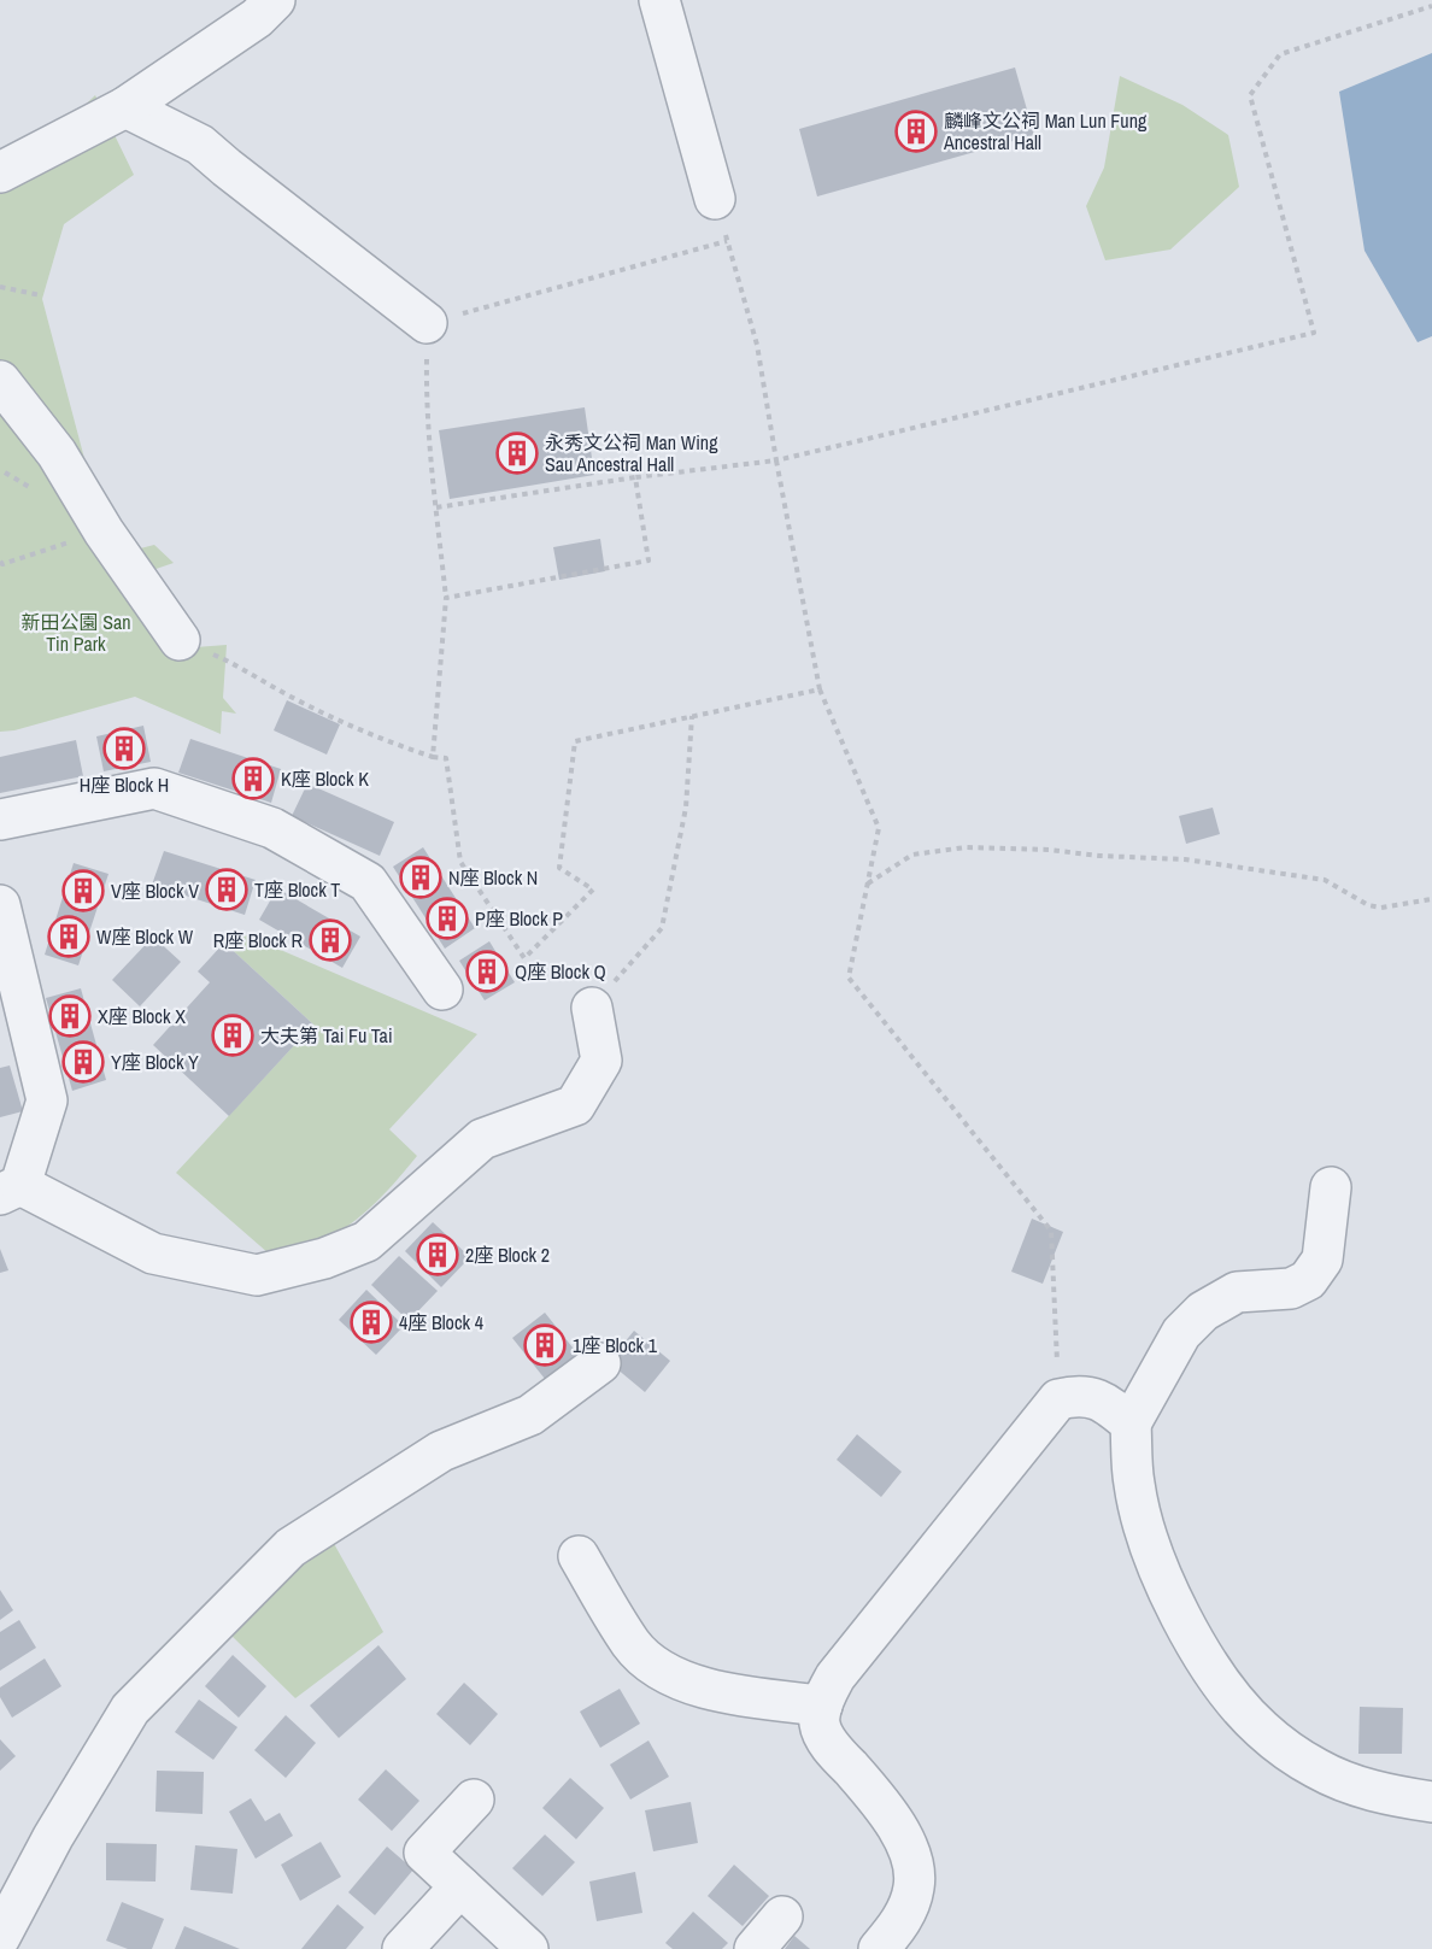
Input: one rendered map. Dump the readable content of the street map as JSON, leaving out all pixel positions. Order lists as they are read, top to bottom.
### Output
{
  "parks": ["新田公園 San Tin Park"],
  "places": {
    "building": [
      "麟峰文公祠 Man Lun Fung Ancestral Hall",
      "永秀文公祠 Man Wing Sau Ancestral Hall",
      "H座 Block H",
      "K座 Block K",
      "N座 Block N",
      "T座 Block T",
      "V座 Block V",
      "P座 Block P",
      "W座 Block W",
      "R座 Block R",
      "Q座 Block Q",
      "X座 Block X",
      "大夫第 Tai Fu Tai",
      "Y座 Block Y",
      "2座 Block 2",
      "4座 Block 4",
      "1座 Block 1"
    ]
  }
}
